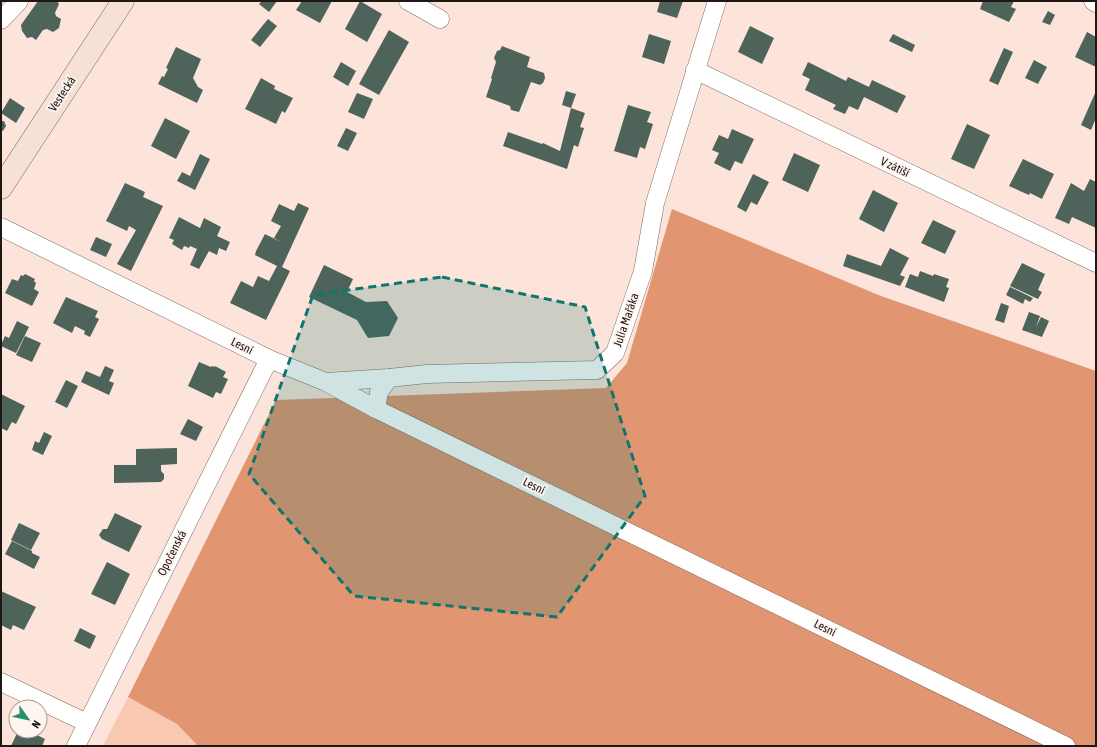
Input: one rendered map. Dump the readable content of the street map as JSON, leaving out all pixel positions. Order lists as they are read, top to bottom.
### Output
{
  "streets": {
    "street": [
      "Vestecká",
      "V zátiší",
      "Julia Mařáka",
      "Lesní",
      "Opočenská"
    ]
  },
  "crossings": [
    ["V zátiší", "Julia Mařáka"],
    ["Julia Mařáka", "Lesní"],
    ["Lesní", "Opočenská"]
  ],
  "north": "bottom right"
}
